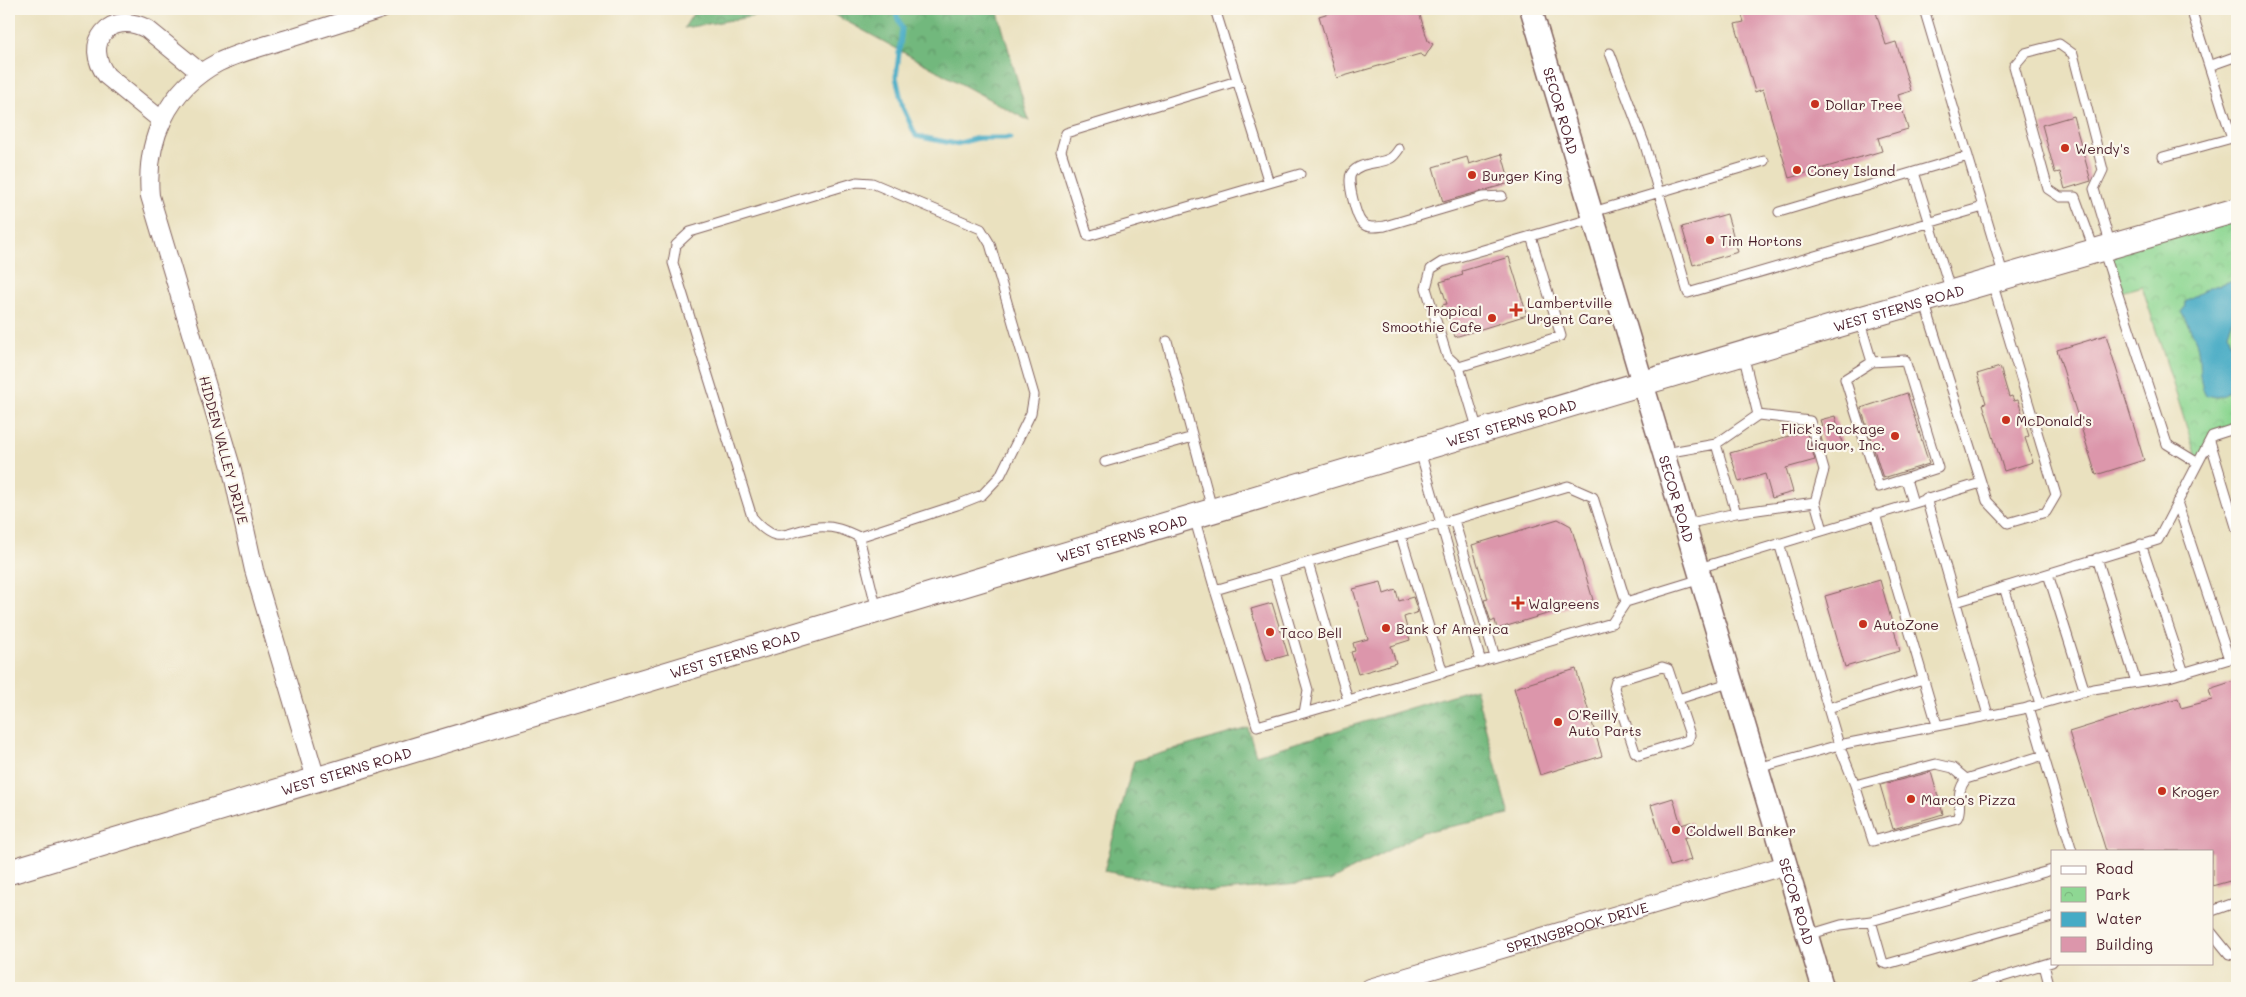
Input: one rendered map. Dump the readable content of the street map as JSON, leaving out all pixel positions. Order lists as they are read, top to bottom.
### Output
{
  "streets": {
    "main road": ["WEST STERNS ROAD"],
    "street": ["SECOR ROAD", "HIDDEN VALLEY DRIVE", "SPRINGBROOK DRIVE"]
  },
  "crossings": [
    ["SECOR ROAD", "WEST STERNS ROAD"],
    ["SECOR ROAD", "SPRINGBROOK DRIVE"],
    ["WEST STERNS ROAD", "HIDDEN VALLEY DRIVE"]
  ],
  "places": {
    "other": [
      "Dollar Tree",
      "Wendy's",
      "Coney Island",
      "Burger King",
      "Tim Hortons",
      "Tropical Smoothie Cafe",
      "McDonald's",
      "Flick's Package Liquor, Inc.",
      "AutoZone",
      "Bank of America",
      "Taco Bell",
      "O'Reilly Auto Parts",
      "Kroger",
      "Marco's Pizza",
      "Coldwell Banker"
    ],
    "health": ["Lambertville Urgent Care", "Walgreens"]
  },
  "legend": [
    "Road",
    "Park",
    "Water",
    "Building"
  ]
}
